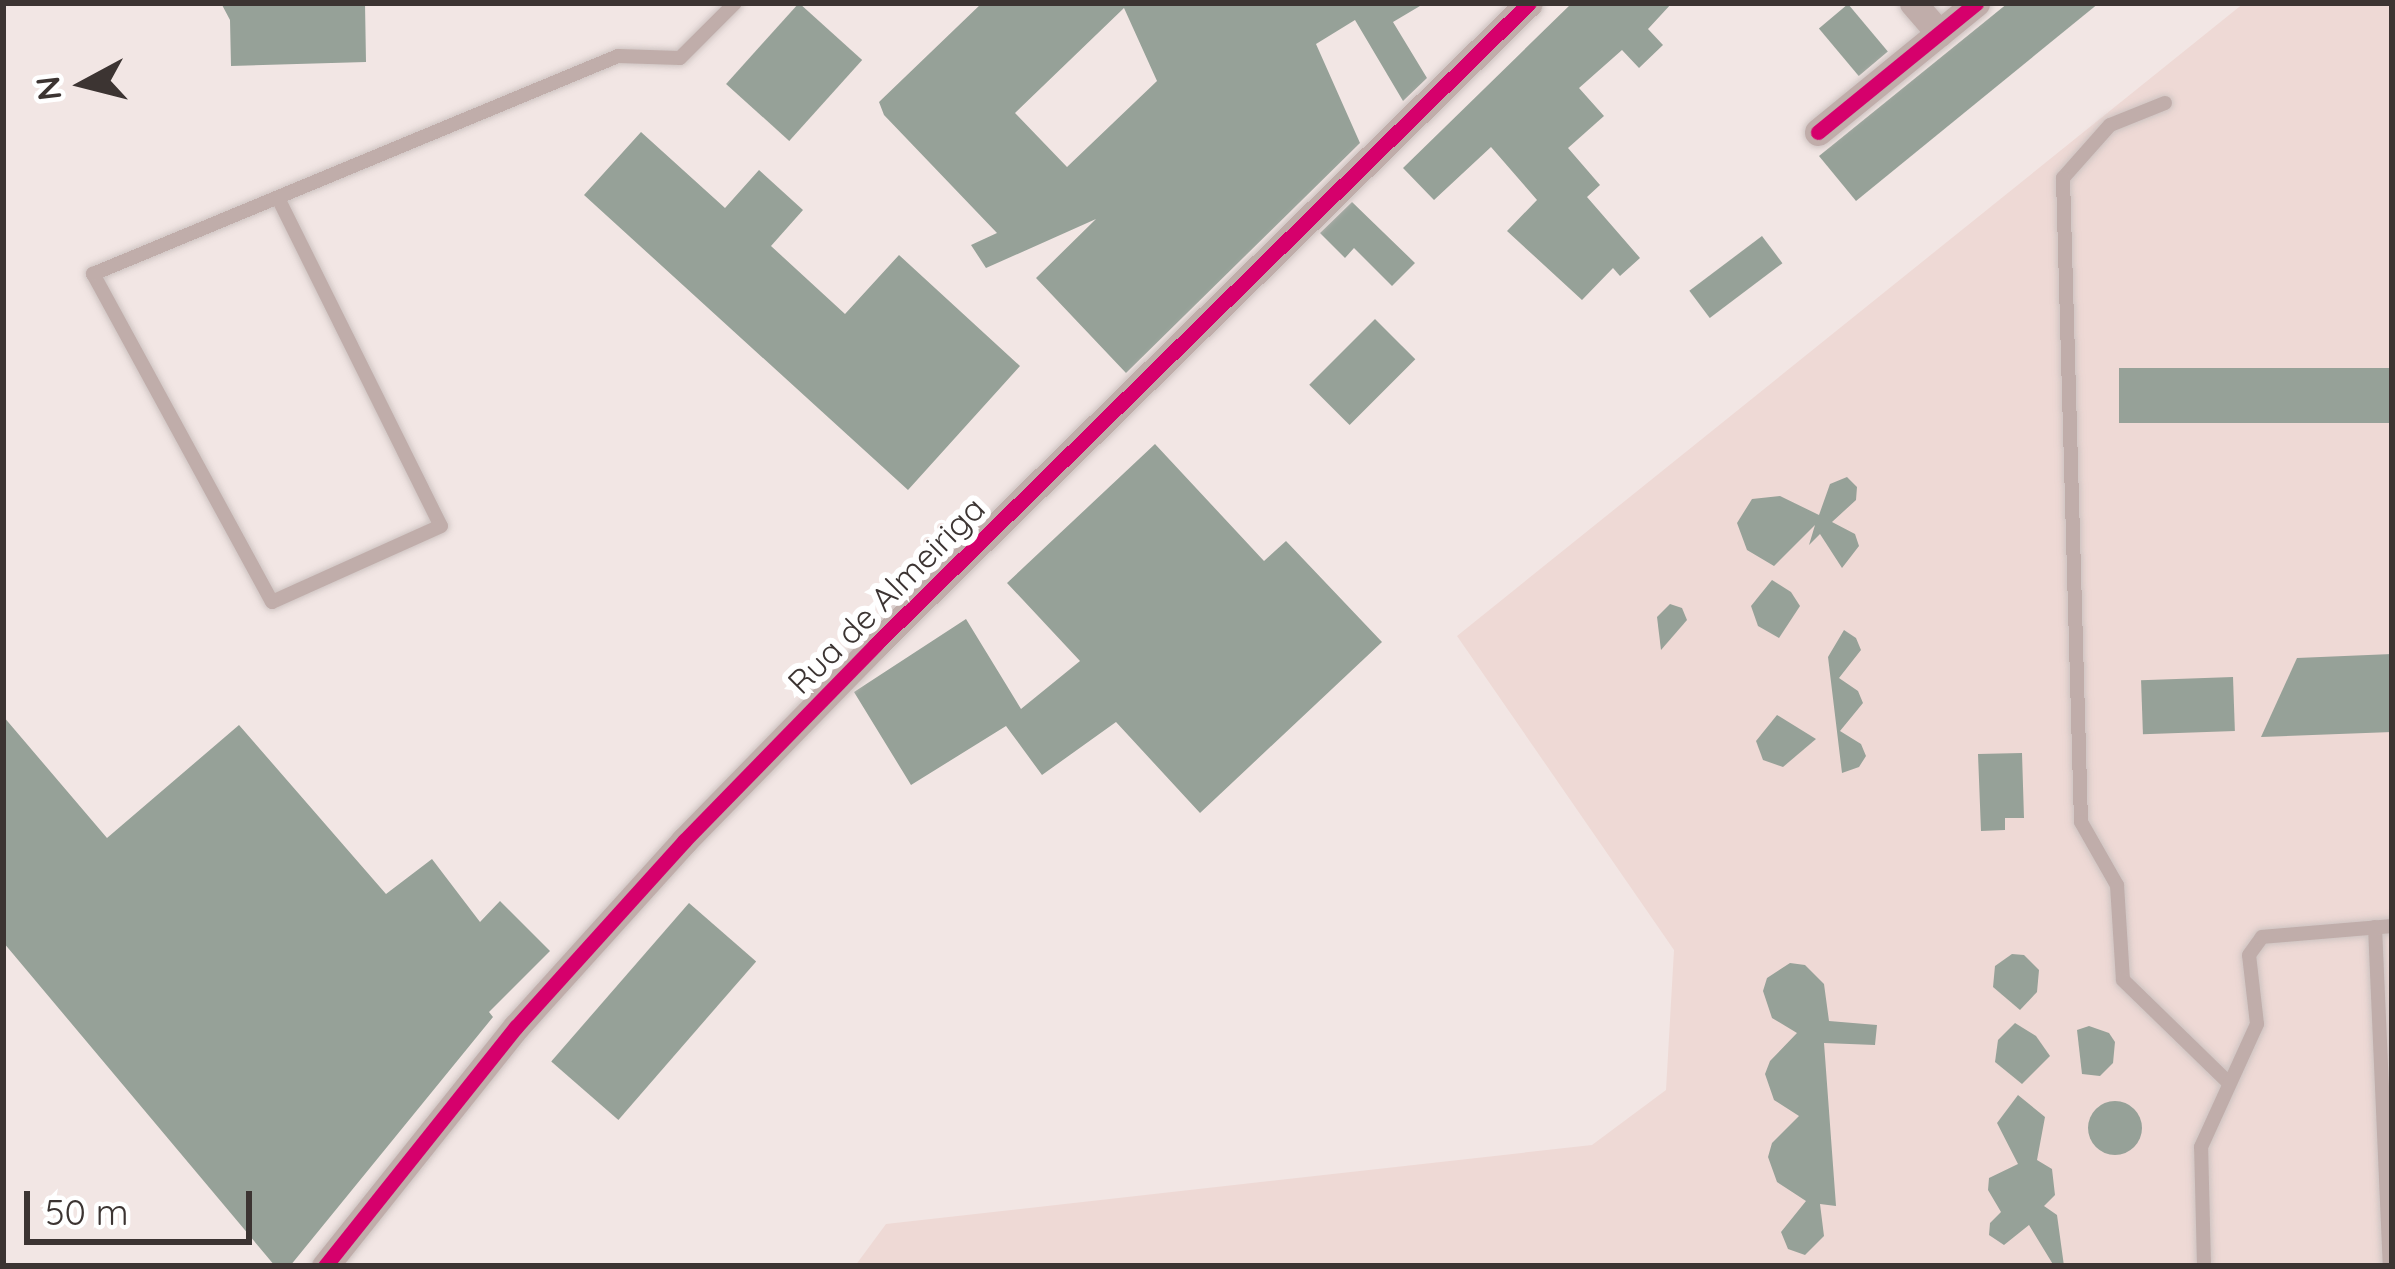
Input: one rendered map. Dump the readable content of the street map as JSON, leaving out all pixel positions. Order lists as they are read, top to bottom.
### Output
{
  "streets": {
    "street": ["Rua de Almeiriga"]
  },
  "scale_bar": "50 m",
  "north": "left"
}
